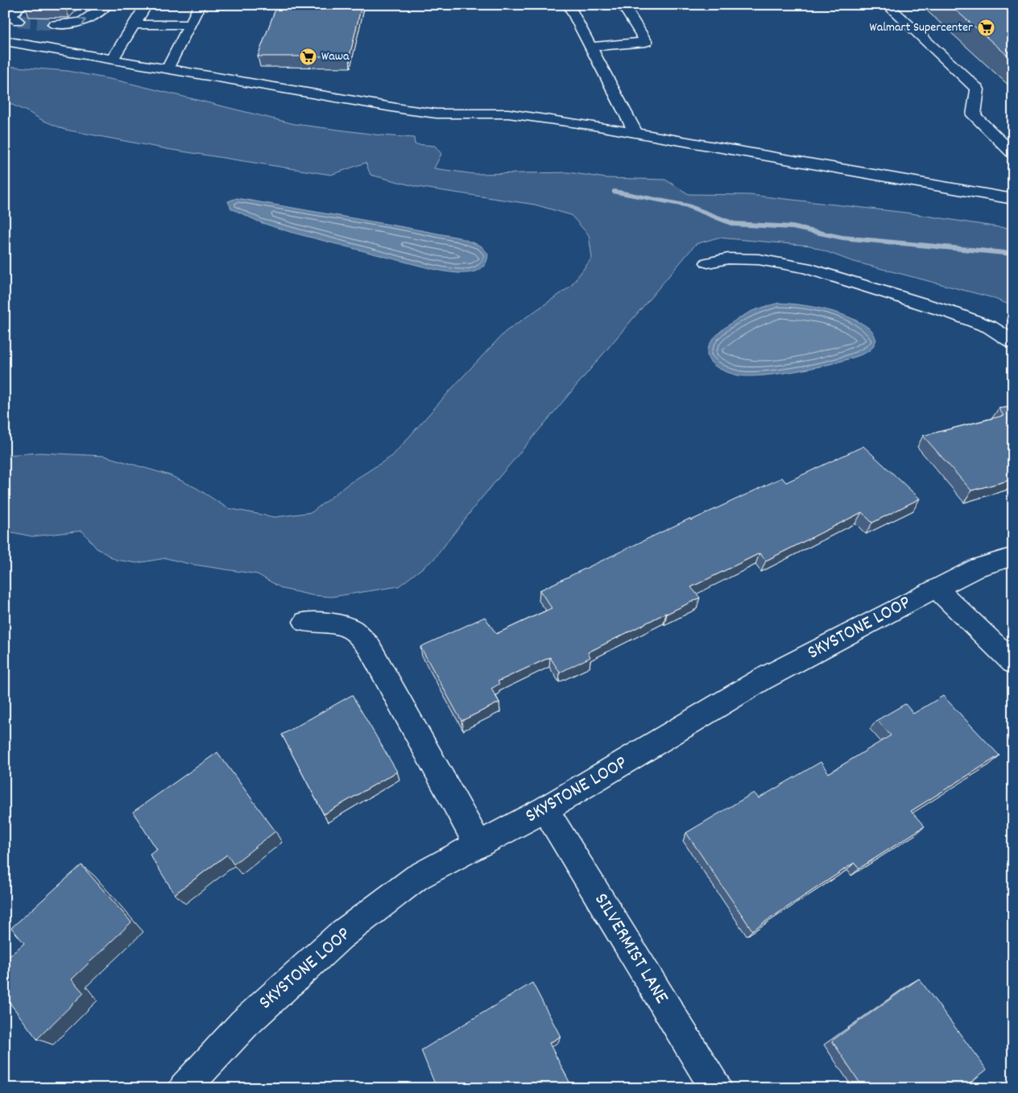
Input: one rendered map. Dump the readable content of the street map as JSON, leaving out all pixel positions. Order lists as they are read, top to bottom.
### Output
{
  "streets": {
    "street": ["SKYSTONE LOOP", "SILVERMIST LANE"]
  },
  "crossings": [
    ["SKYSTONE LOOP", "SILVERMIST LANE"]
  ],
  "places": {
    "supermarket": ["Walmart Supercenter", "Wawa"]
  }
}
